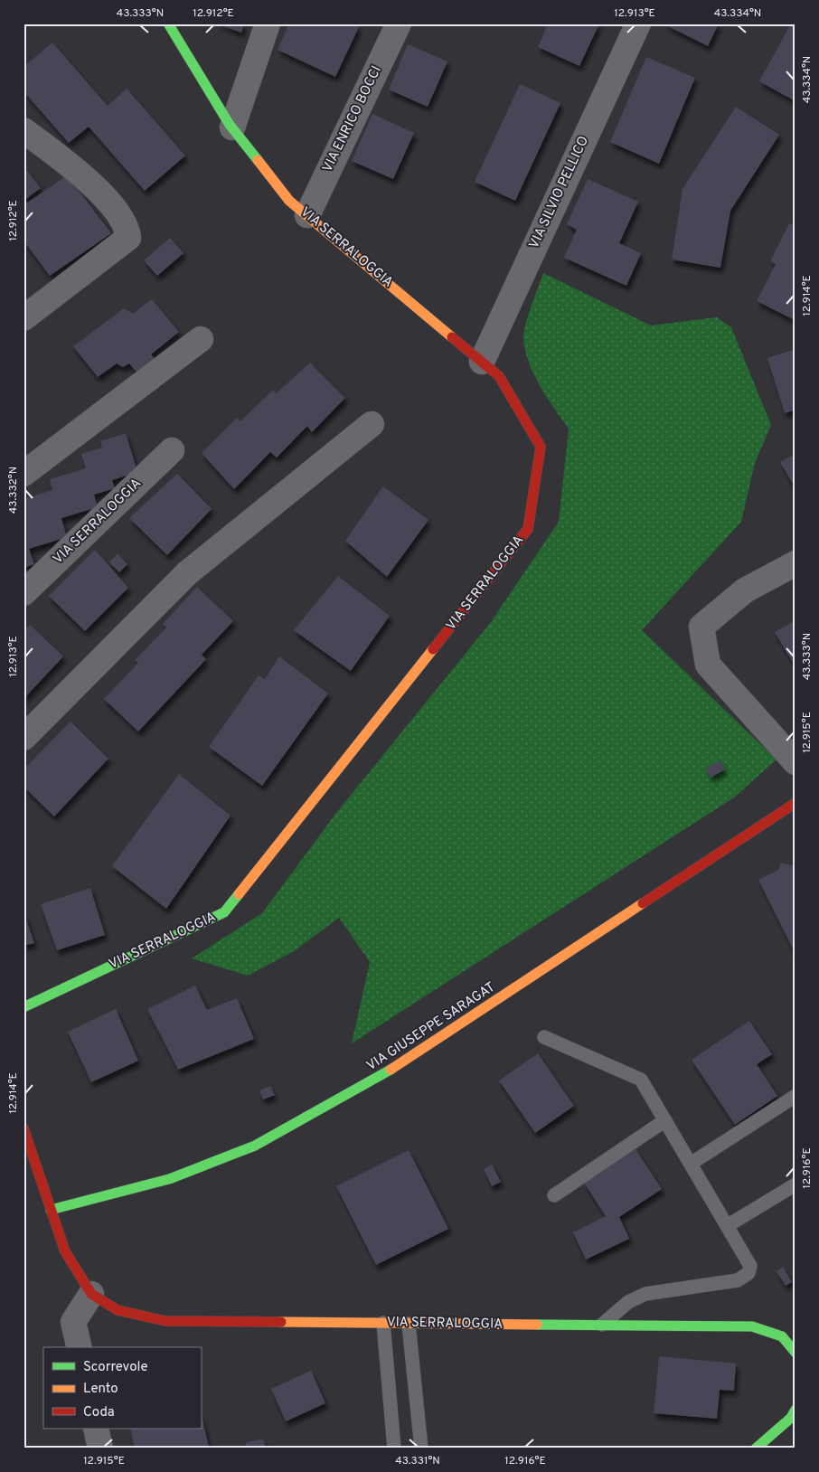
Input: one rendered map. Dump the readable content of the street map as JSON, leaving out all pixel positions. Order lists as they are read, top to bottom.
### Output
{
  "streets": {
    "street": [
      "VIA ENRICO BOCCI",
      "VIA SILVIO PELLICO",
      "VIA SERRALOGGIA",
      "VIA GIUSEPPE SARAGAT"
    ]
  },
  "crossings": [
    ["VIA ENRICO BOCCI", "VIA SERRALOGGIA"],
    ["VIA SILVIO PELLICO", "VIA SERRALOGGIA"],
    ["VIA SERRALOGGIA", "VIA GIUSEPPE SARAGAT"]
  ],
  "legend": ["Scorrevole", "Lento", "Coda"],
  "coordinates": [
    "43.333°N",
    "12.912°E",
    "12.913°E",
    "43.334°N",
    "12.914°E",
    "43.332°N",
    "12.915°E",
    "12.916°E",
    "43.331°N"
  ]
}
